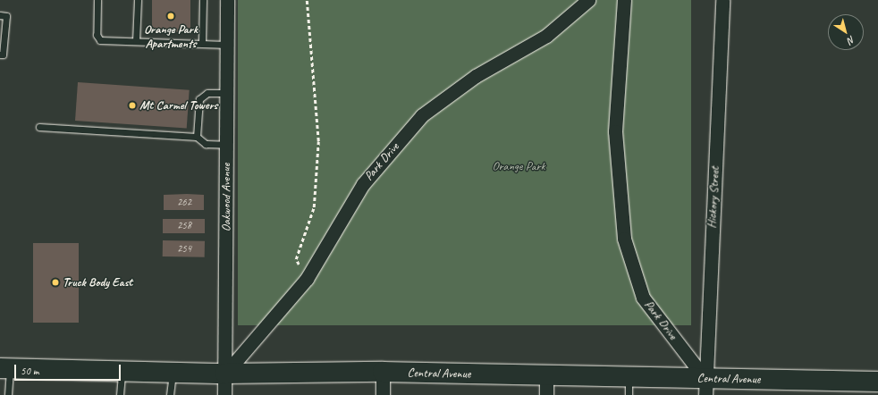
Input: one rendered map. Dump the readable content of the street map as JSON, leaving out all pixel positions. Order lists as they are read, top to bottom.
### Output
{
  "streets": {
    "main road": ["Central Avenue"],
    "street": ["Park Drive", "Oakwood Avenue", "Hickory Street"]
  },
  "crossings": [
    ["Park Drive", "Oakwood Avenue"],
    ["Park Drive", "Hickory Street"],
    ["Park Drive", "Central Avenue"],
    ["Oakwood Avenue", "Central Avenue"],
    ["Hickory Street", "Central Avenue"]
  ],
  "parks": ["Orange Park"],
  "places": ["Orange Park Apartments", "Mt Carmel Towers", "Truck Body East"],
  "house_numbers": ["262", "258", "254"],
  "scale_bar": "50 m",
  "north": "bottom right"
}
